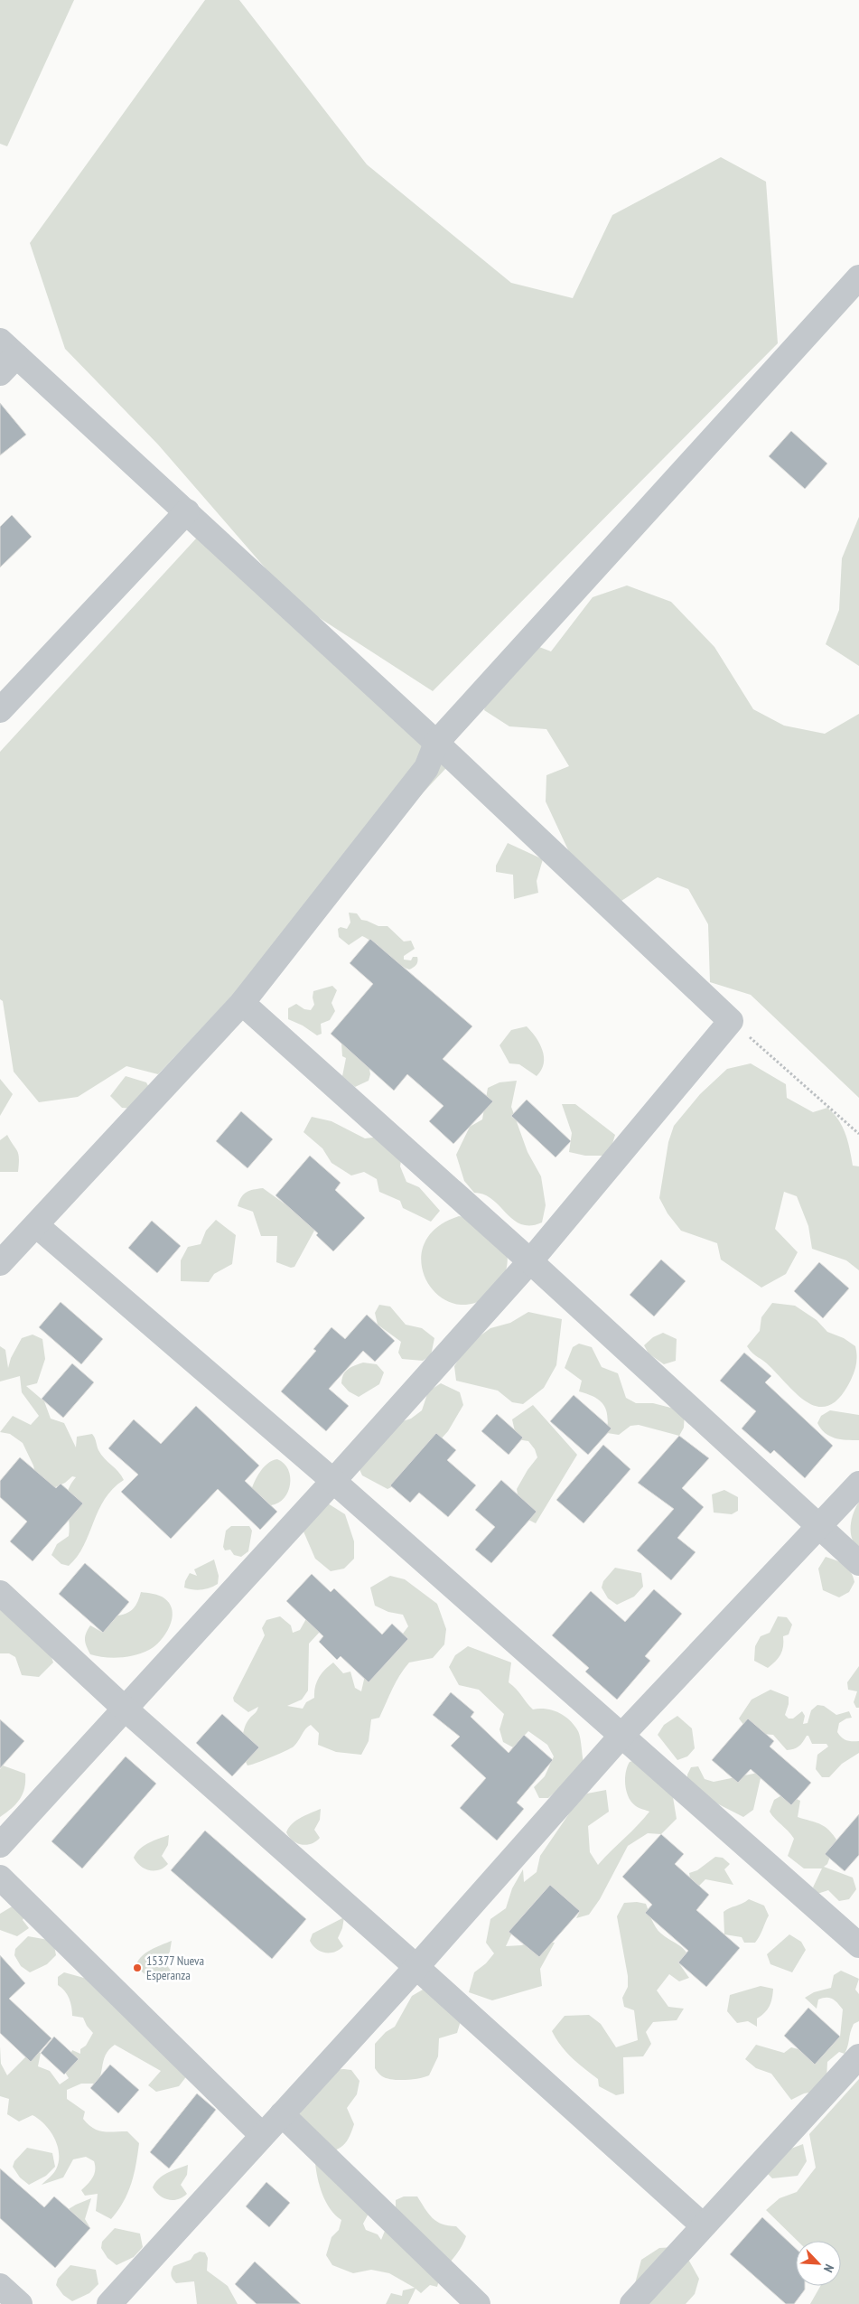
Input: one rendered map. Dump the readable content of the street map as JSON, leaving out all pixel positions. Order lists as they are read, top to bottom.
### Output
{
  "places": ["15377 Nueva Esperanza"],
  "north": "bottom right"
}
